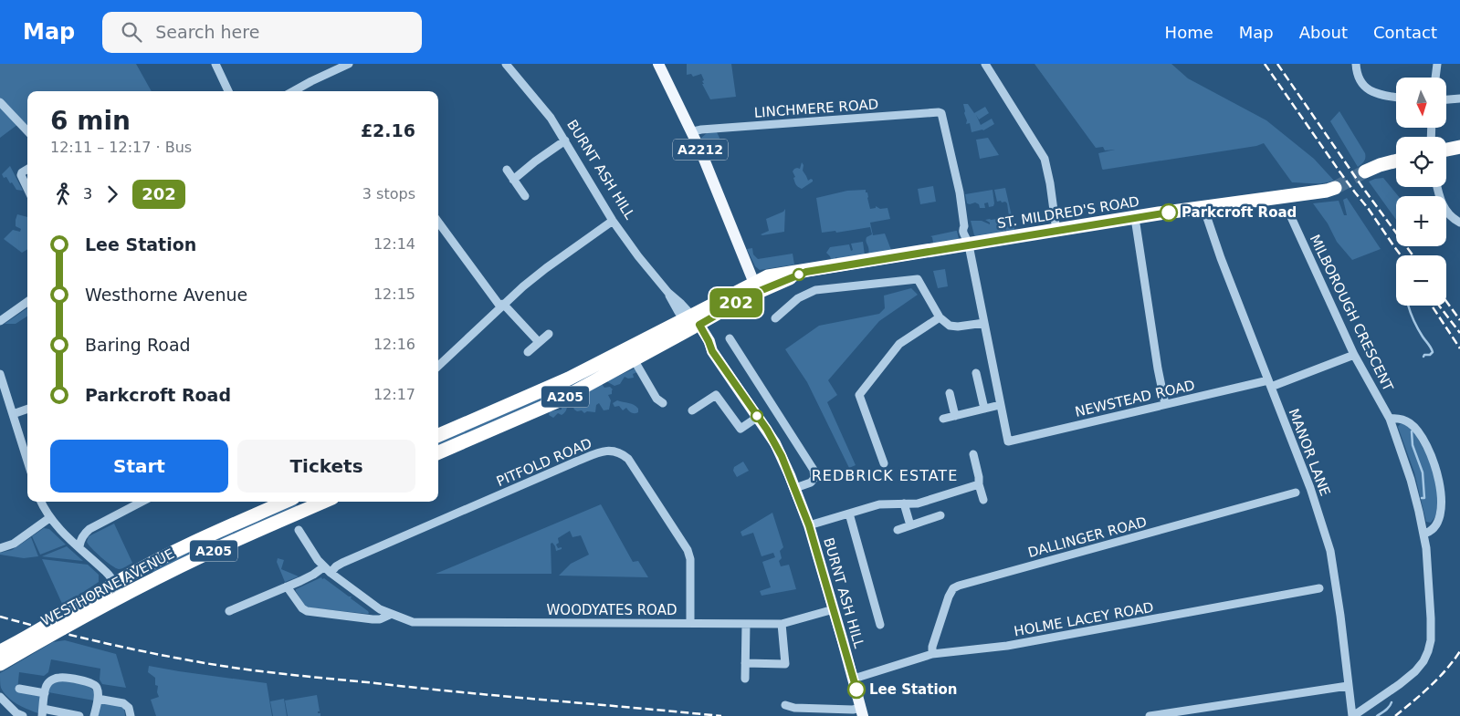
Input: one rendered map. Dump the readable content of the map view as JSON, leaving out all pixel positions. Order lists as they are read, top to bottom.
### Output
{
  "streets": {
    "highway": ["ST. MILDRED'S ROAD", "A205", "WESTHORNE AVENUE"],
    "main road": ["A2212", "BURNT ASH HILL"],
    "street": [
      "LINCHMERE ROAD",
      "MILBOROUGH CRESCENT",
      "NEWSTEAD ROAD",
      "MANOR LANE",
      "PITFOLD ROAD",
      "DALLINGER ROAD",
      "WOODYATES ROAD",
      "HOLME LACEY ROAD"
    ]
  },
  "crossings": [
    ["LINCHMERE ROAD", "A2212"],
    ["LINCHMERE ROAD", "ST. MILDRED'S ROAD"],
    ["A2212", "ST. MILDRED'S ROAD"],
    ["A2212", "A205"],
    ["BURNT ASH HILL", "A205"],
    ["BURNT ASH HILL", "WOODYATES ROAD"],
    ["BURNT ASH HILL", "HOLME LACEY ROAD"],
    ["ST. MILDRED'S ROAD", "A205"],
    ["ST. MILDRED'S ROAD", "MANOR LANE"],
    ["MILBOROUGH CRESCENT", "NEWSTEAD ROAD"],
    ["MILBOROUGH CRESCENT", "MANOR LANE"],
    ["NEWSTEAD ROAD", "MANOR LANE"],
    ["PITFOLD ROAD", "WOODYATES ROAD"],
    ["DALLINGER ROAD", "HOLME LACEY ROAD"]
  ],
  "districts": ["REDBRICK ESTATE"],
  "places": ["Parkcroft Road", "Lee Station"],
  "lines": ["bus line 202"],
  "north": "bottom",
  "page": {
    "header": "Map",
    "search": "Search here",
    "nav": [
      "Home",
      "Map",
      "About",
      "Contact"
    ],
    "on_map": "202",
    "map_buttons": ["+", "−"],
    "heading": ["6 min", "12:11 – 12:17 · Bus", "£2.16"],
    "legs": ["3", "202", "3 stops"],
    "list": [
      {
        "name": "Lee Station",
        "value": "12:14"
      },
      {
        "name": "Westhorne Avenue",
        "value": "12:15"
      },
      {
        "name": "Baring Road",
        "value": "12:16"
      },
      {
        "name": "Parkcroft Road",
        "value": "12:17"
      }
    ],
    "buttons": ["Start", "Tickets"]
  }
}
